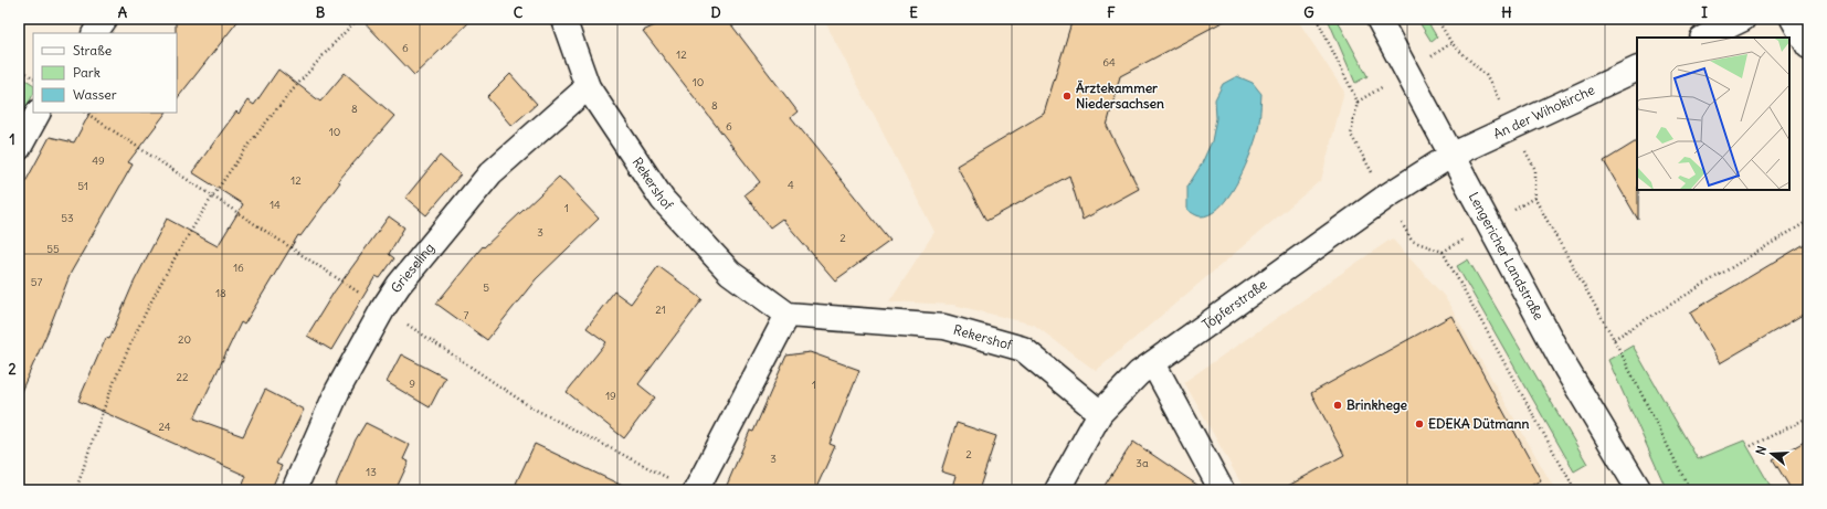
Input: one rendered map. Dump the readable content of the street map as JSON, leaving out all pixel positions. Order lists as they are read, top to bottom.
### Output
{
  "streets": {
    "street": [
      "An der Wihokirche",
      "Rekershof",
      "Lengericher Landstraße",
      "Grieseling",
      "Töpferstraße"
    ]
  },
  "crossings": [
    ["An der Wihokirche", "Lengericher Landstraße"],
    ["An der Wihokirche", "Töpferstraße"],
    ["Rekershof", "Grieseling"],
    ["Rekershof", "Töpferstraße"],
    ["Lengericher Landstraße", "Töpferstraße"]
  ],
  "places": ["Ärztekammer Niedersachsen", "Brinkhege", "EDEKA Dütmann"],
  "house_numbers": [
    "6",
    "12",
    "64",
    "10",
    "8",
    "8",
    "6",
    "10",
    "49",
    "12",
    "4",
    "51",
    "14",
    "1",
    "53",
    "3",
    "2",
    "55",
    "16",
    "57",
    "5",
    "18",
    "21",
    "7",
    "20",
    "22",
    "9",
    "1",
    "19",
    "24",
    "2",
    "3",
    "3a",
    "13"
  ],
  "legend": ["Straße", "Park", "Wasser"],
  "north": "left",
  "grid": {
    "columns": [
      "A",
      "B",
      "C",
      "D",
      "E",
      "F",
      "G",
      "H",
      "I"
    ],
    "rows": ["1", "2"]
  }
}
